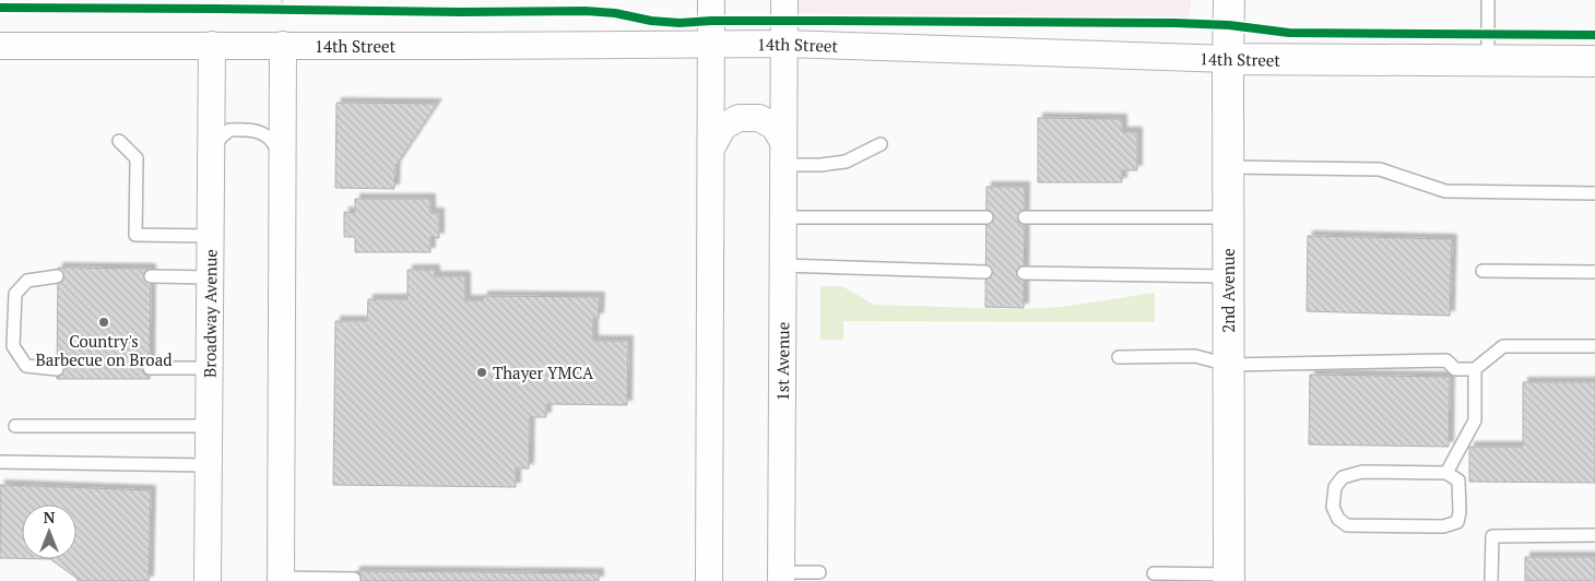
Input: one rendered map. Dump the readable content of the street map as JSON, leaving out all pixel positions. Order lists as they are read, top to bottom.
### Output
{
  "streets": {
    "main road": ["14th Street", "2nd Avenue"],
    "street": ["Broadway Avenue", "1st Avenue"]
  },
  "crossings": [
    ["14th Street", "2nd Avenue"],
    ["14th Street", "Broadway Avenue"],
    ["14th Street", "1st Avenue"]
  ],
  "places": ["Country's Barbecue on Broad", "Thayer YMCA"],
  "north": "top"
}
